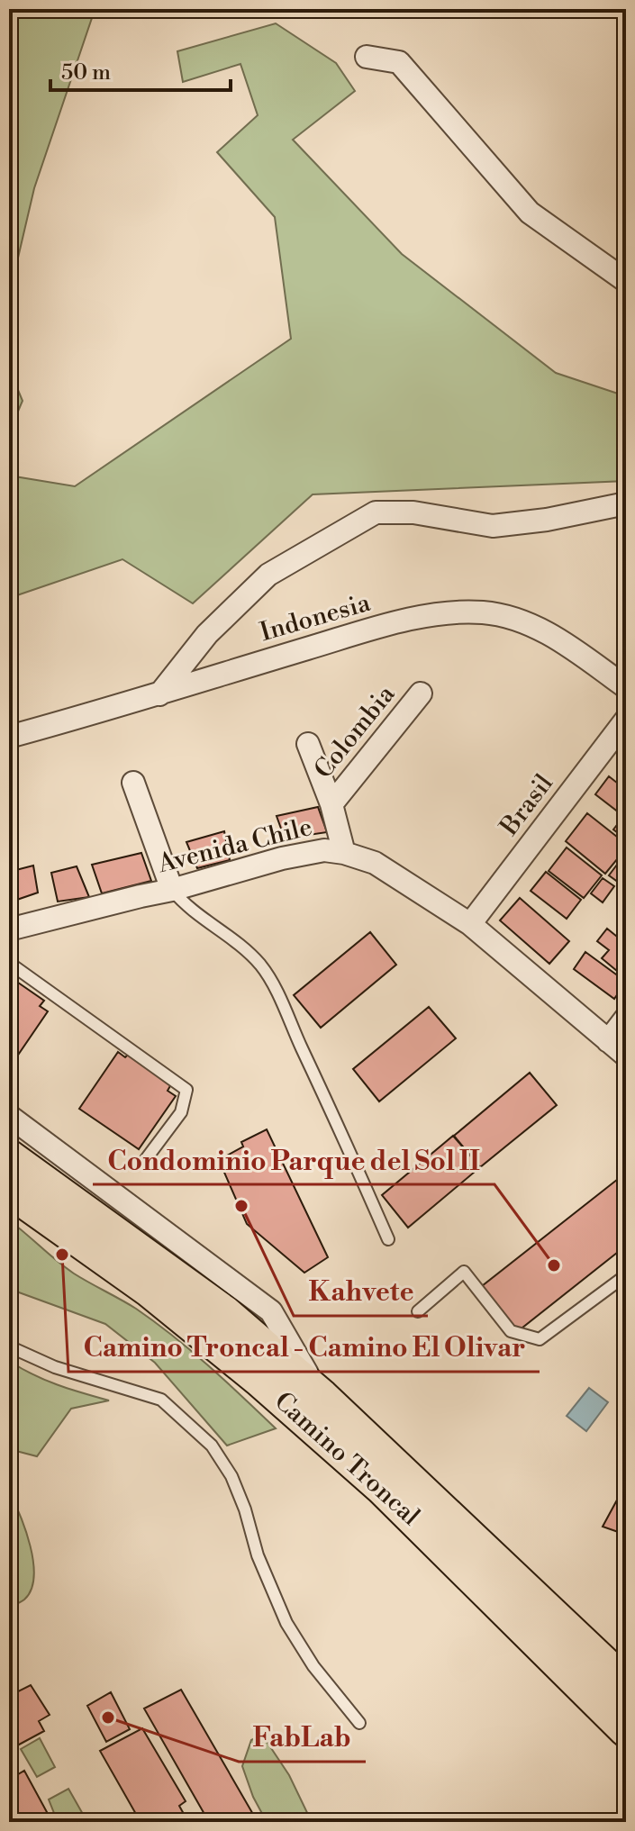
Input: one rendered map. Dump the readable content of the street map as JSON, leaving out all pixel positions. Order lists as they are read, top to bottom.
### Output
{
  "streets": {
    "main road": ["Camino Troncal"],
    "street": [
      "Indonesia",
      "Colombia",
      "Brasil",
      "Avenida Chile"
    ]
  },
  "crossings": [
    ["Brasil", "Avenida Chile"]
  ],
  "places": [
    "Kahvete",
    "Camino Troncal - Camino El Olivar",
    "Condominio Parque del Sol II",
    "FabLab"
  ],
  "scale_bar": "50 m"
}
